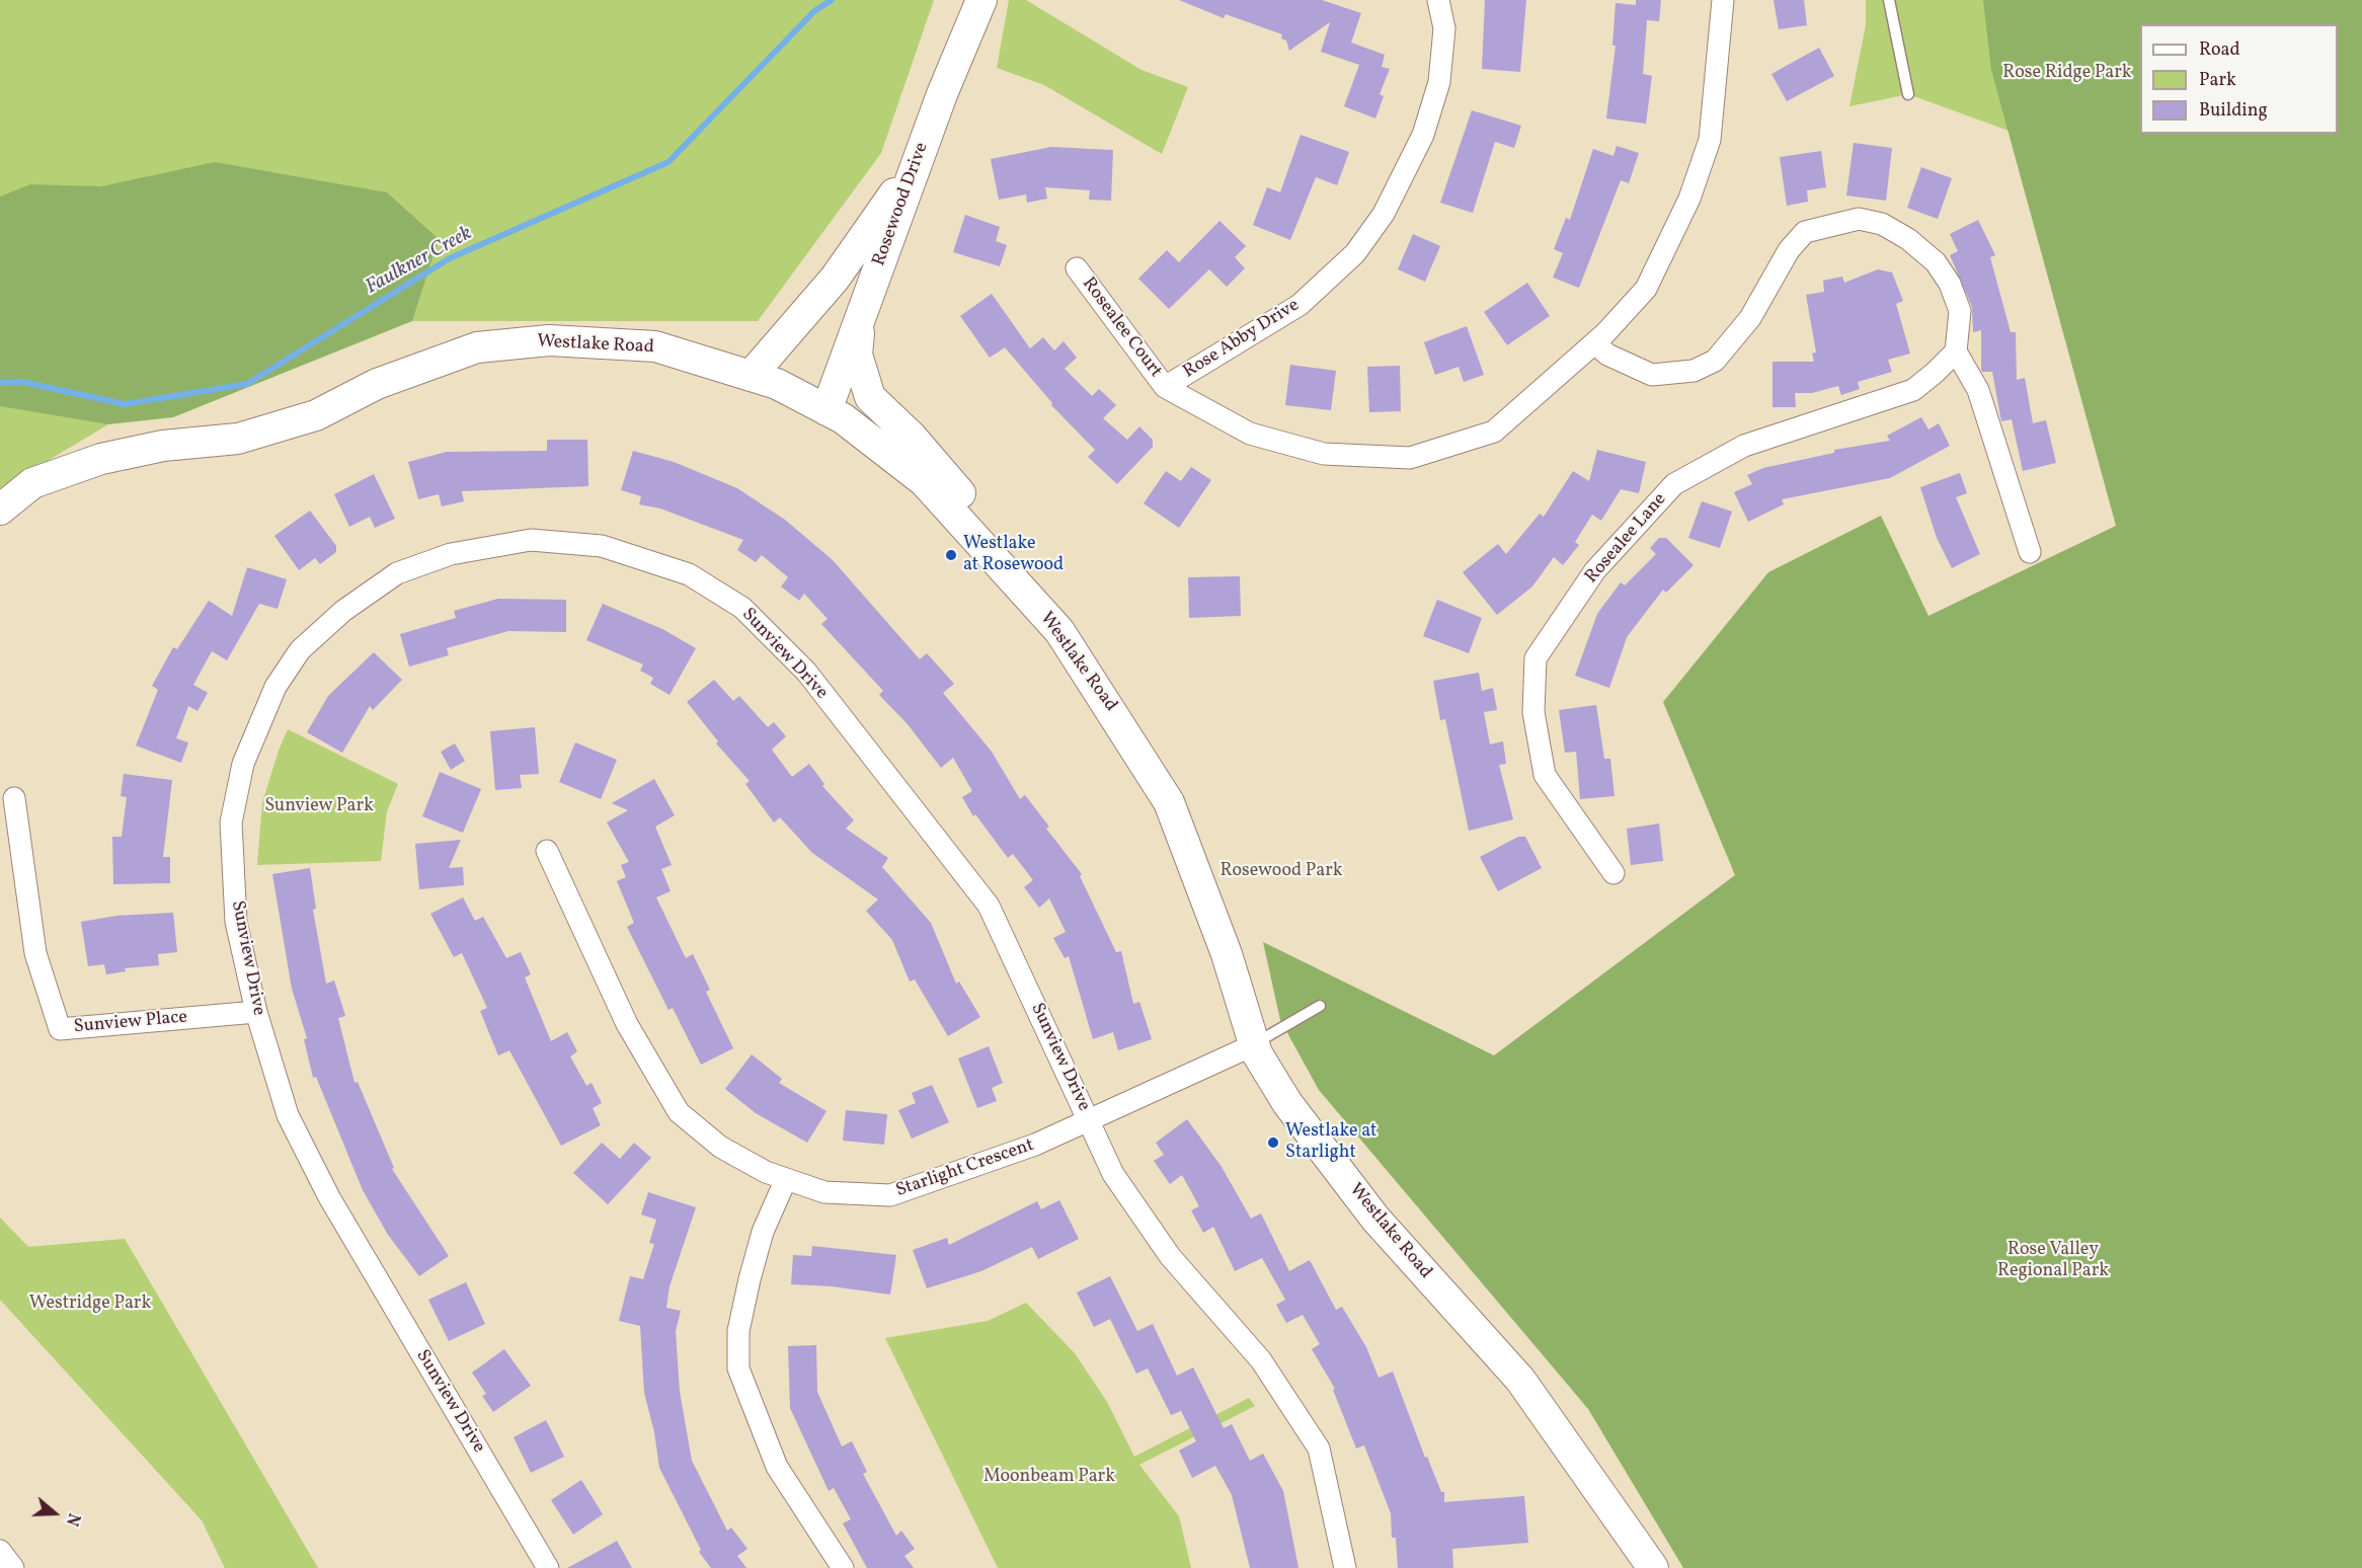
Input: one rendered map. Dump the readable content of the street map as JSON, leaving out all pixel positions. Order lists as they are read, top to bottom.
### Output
{
  "streets": {
    "street": [
      "Rosewood Drive",
      "Rosealee Court",
      "Rose Abby Drive",
      "Westlake Road",
      "Rosealee Lane",
      "Sunview Drive",
      "Sunview Place",
      "Starlight Crescent"
    ]
  },
  "crossings": [
    ["Rosewood Drive", "Westlake Road"],
    ["Rosealee Court", "Rose Abby Drive"],
    ["Westlake Road", "Starlight Crescent"],
    ["Sunview Drive", "Sunview Place"],
    ["Sunview Drive", "Starlight Crescent"]
  ],
  "water": ["Faulkner Creek"],
  "parks": [
    "Rose Ridge Park",
    "Sunview Park",
    "Rosewood Park",
    "Rose Valley Regional Park",
    "Westridge Park",
    "Moonbeam Park"
  ],
  "places": ["Westlake at Rosewood", "Westlake at Starlight"],
  "legend": ["Road", "Park", "Building"],
  "north": "right"
}
